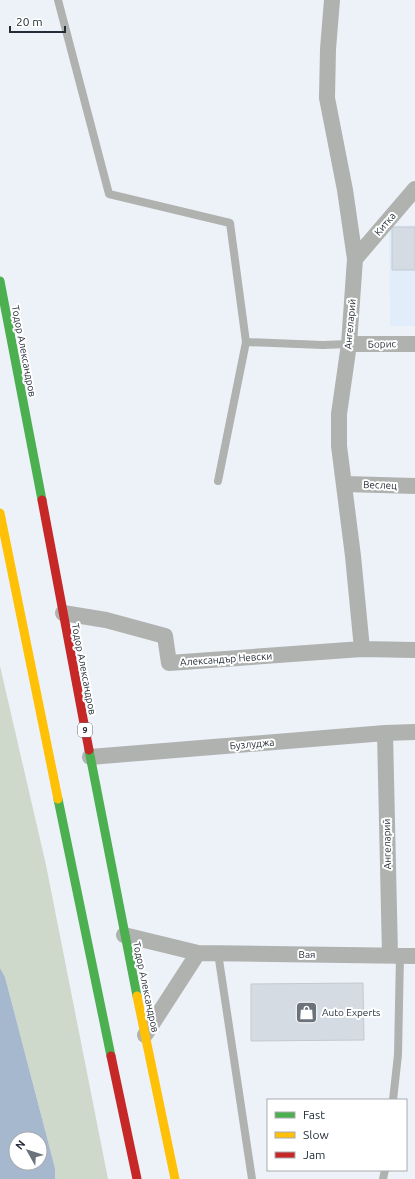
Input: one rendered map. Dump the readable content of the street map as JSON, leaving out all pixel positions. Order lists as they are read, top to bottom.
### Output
{
  "streets": {
    "highway": ["Тодор Александров", "9"],
    "street": [
      "Китка",
      "Ангеларий",
      "Борис",
      "Веслец",
      "Александър Невски",
      "Бузлуджа",
      "Вая"
    ]
  },
  "crossings": [
    ["Китка", "Ангеларий"],
    ["Ангеларий", "Борис"],
    ["Ангеларий", "Веслец"],
    ["Ангеларий", "Александър Невски"],
    ["Ангеларий", "Бузлуджа"],
    ["Ангеларий", "Вая"],
    ["Тодор Александров", "Александър Невски"],
    ["Тодор Александров", "Бузлуджа"],
    ["Тодор Александров", "Вая"]
  ],
  "places": {
    "shop": ["Auto Experts"]
  },
  "legend": ["Fast", "Slow", "Jam"],
  "scale_bar": "20 m",
  "north": "top left"
}
